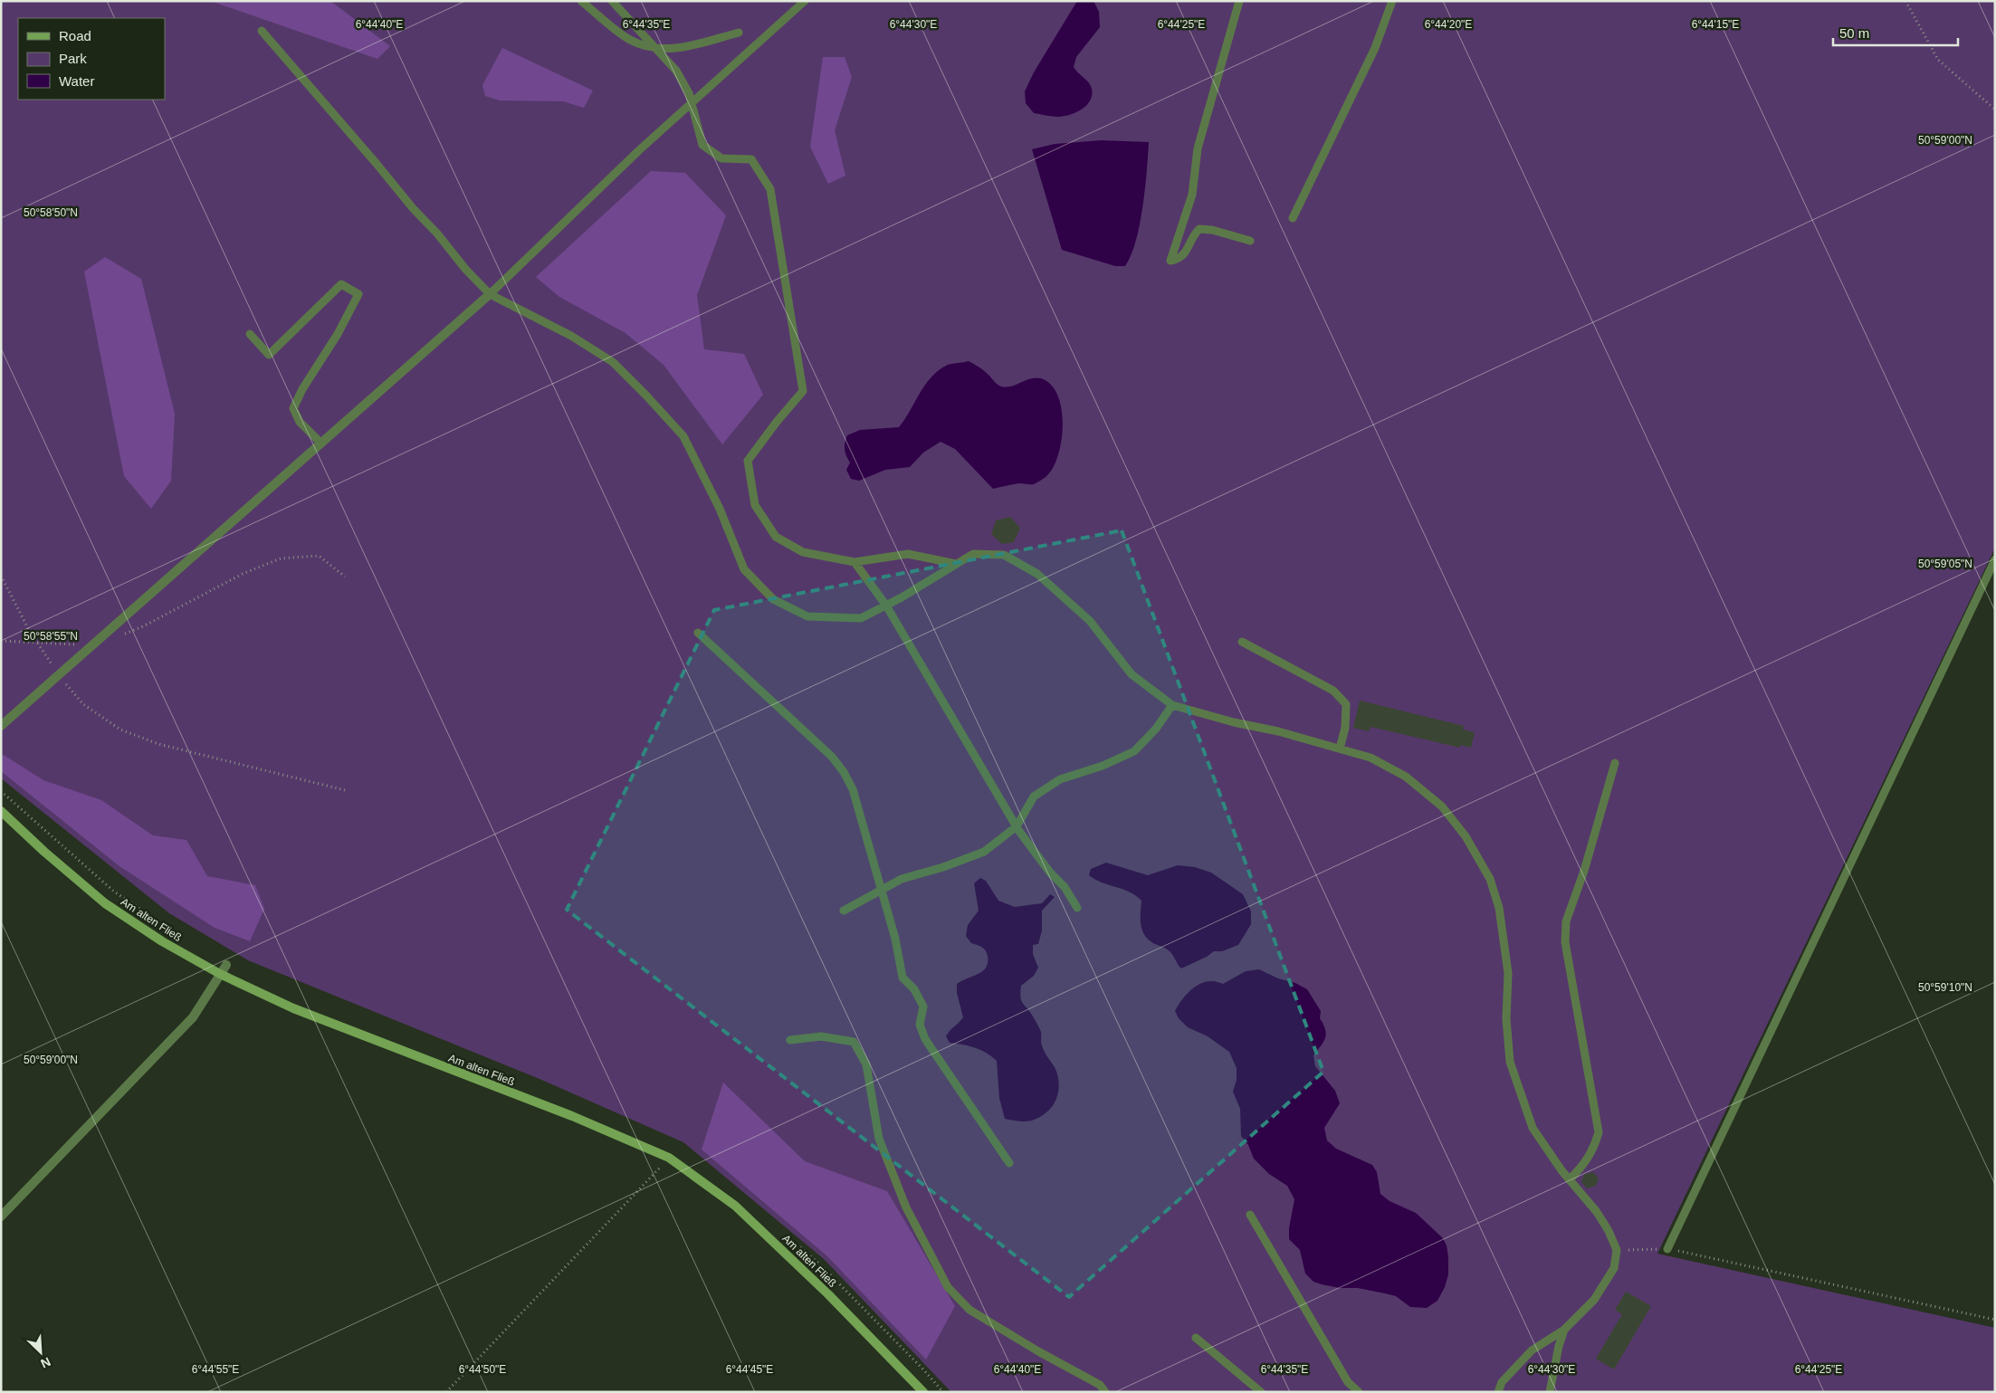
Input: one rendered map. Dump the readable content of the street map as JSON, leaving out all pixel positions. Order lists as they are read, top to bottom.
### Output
{
  "streets": {
    "main road": ["Am alten Fließ"]
  },
  "legend": ["Road", "Park", "Water"],
  "scale_bar": "50 m",
  "north": "bottom right",
  "coordinates": [
    "6°44'40\"E",
    "6°44'35\"E",
    "6°44'30\"E",
    "6°44'25\"E",
    "6°44'20\"E",
    "6°44'15\"E",
    "50°59'00\"N",
    "50°58'50\"N",
    "50°59'05\"N",
    "50°58'55\"N",
    "50°59'10\"N",
    "6°44'55\"E",
    "6°44'50\"E",
    "6°44'45\"E"
  ]
}
